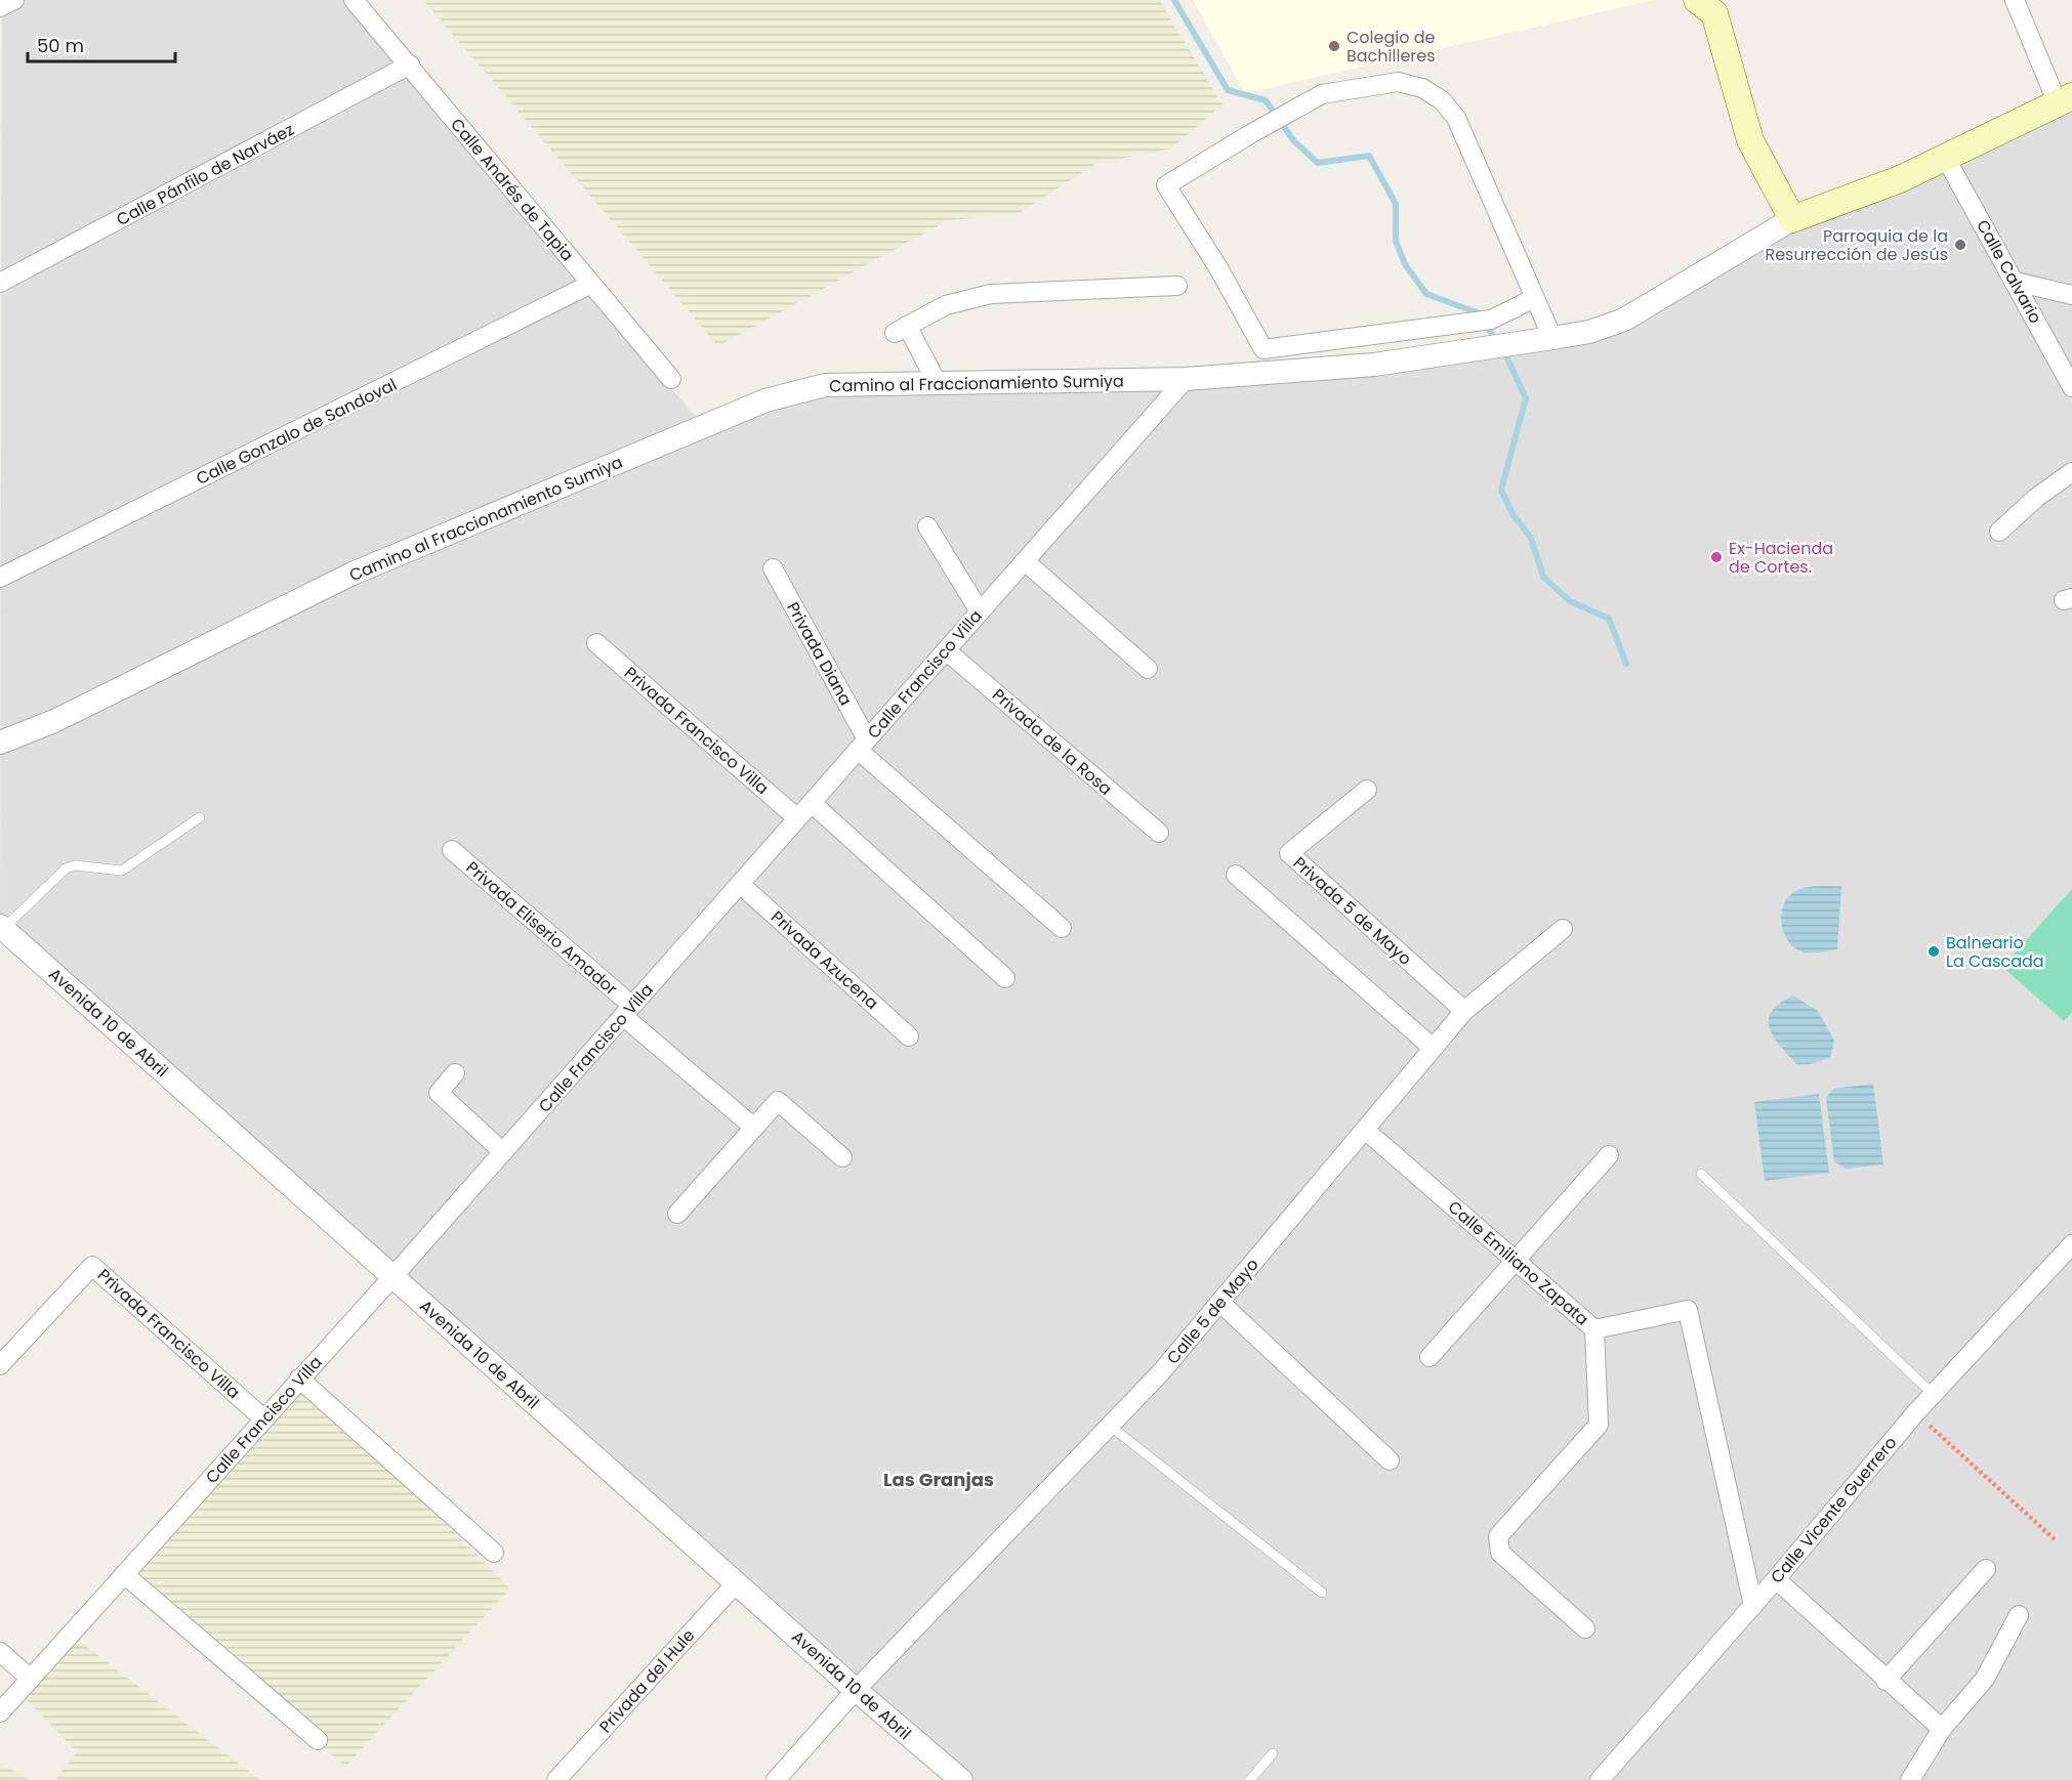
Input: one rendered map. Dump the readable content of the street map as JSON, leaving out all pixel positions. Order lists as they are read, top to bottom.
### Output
{
  "streets": {
    "main road": ["Camino al Fraccionamiento Sumiya"],
    "street": [
      "Calle Pánfilo de Narváez",
      "Calle Andrés de Tapia",
      "Calle Calvario",
      "Calle Gonzalo de Sandoval",
      "Privada Diana",
      "Calle Francisco Villa",
      "Privada Francisco Villa",
      "Privada de la Rosa",
      "Privada 5 de Mayo",
      "Privada Eliserio Amador",
      "Privada Azucena",
      "Avenida 10 de Abril",
      "Calle Emiliano Zapata",
      "Calle 5 de Mayo",
      "Calle Vicente Guerrero",
      "Privada del Hule"
    ]
  },
  "crossings": [
    ["Calle Pánfilo de Narváez", "Calle Andrés de Tapia"],
    ["Calle Andrés de Tapia", "Calle Gonzalo de Sandoval"],
    ["Calle Calvario", "Camino al Fraccionamiento Sumiya"],
    ["Camino al Fraccionamiento Sumiya", "Calle Francisco Villa"],
    ["Privada Diana", "Calle Francisco Villa"],
    ["Calle Francisco Villa", "Privada Francisco Villa"],
    ["Calle Francisco Villa", "Privada de la Rosa"],
    ["Calle Francisco Villa", "Privada Eliserio Amador"],
    ["Calle Francisco Villa", "Privada Azucena"],
    ["Calle Francisco Villa", "Avenida 10 de Abril"],
    ["Privada 5 de Mayo", "Calle 5 de Mayo"],
    ["Avenida 10 de Abril", "Calle 5 de Mayo"],
    ["Avenida 10 de Abril", "Privada del Hule"],
    ["Calle Emiliano Zapata", "Calle 5 de Mayo"],
    ["Calle Emiliano Zapata", "Calle Vicente Guerrero"]
  ],
  "districts": ["Las Granjas"],
  "places": [
    "Colegio de Bachilleres",
    "Parroquia de la Resurrección de Jesús",
    "Ex-Hacienda de Cortes.",
    "Balneario La Cascada"
  ],
  "scale_bar": "50 m"
}
